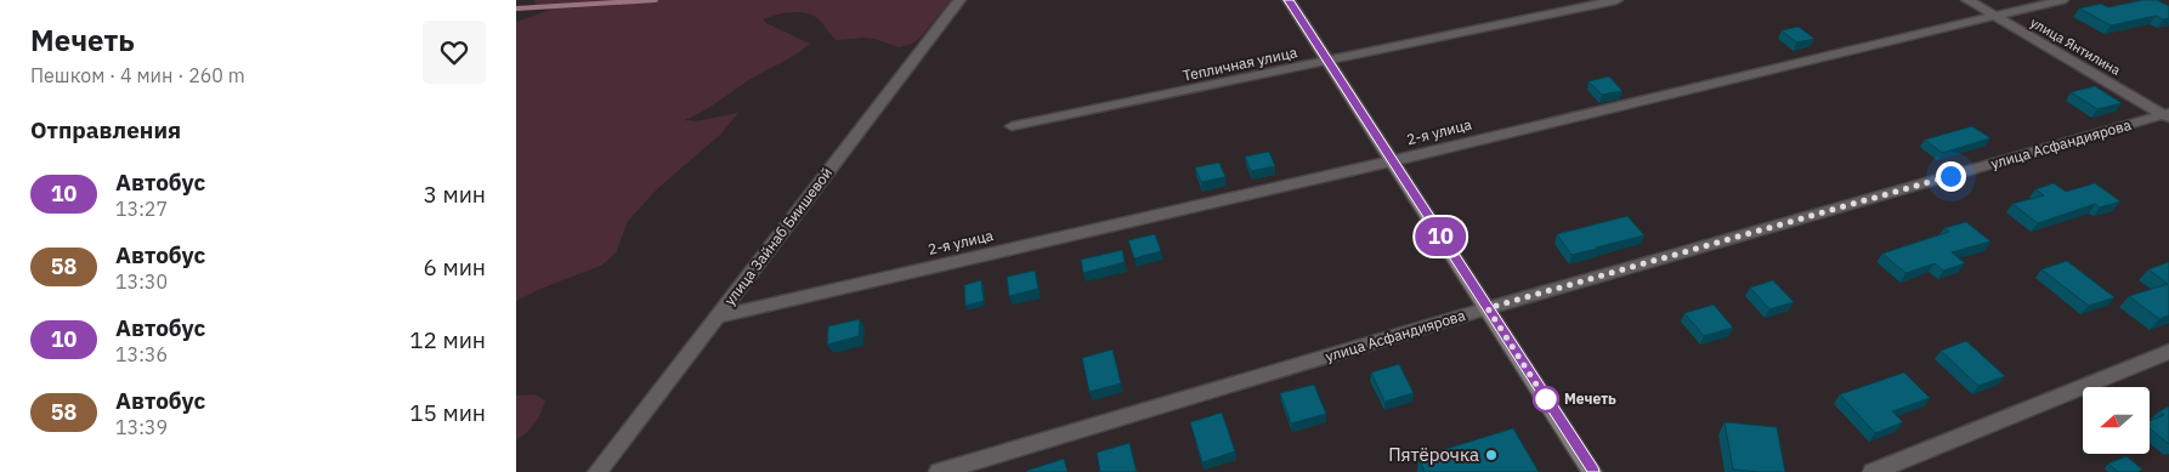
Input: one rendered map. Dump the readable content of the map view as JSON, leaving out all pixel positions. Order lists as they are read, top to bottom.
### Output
{
  "streets": {
    "street": [
      "улица Янтилина",
      "Тепличная улица",
      "2-я улица",
      "улица Асфандиярова",
      "улица Зайнаб Биишевой"
    ]
  },
  "crossings": [
    ["улица Янтилина", "2-я улица"],
    ["улица Янтилина", "улица Асфандиярова"],
    ["2-я улица", "улица Зайнаб Биишевой"]
  ],
  "places": ["Мечеть", "Пятёрочка"],
  "lines": ["bus line 10"],
  "north": "left",
  "page": {
    "heading": [
      ["Мечеть", "Пешком · 4 мин · 260 m"],
      "Отправления"
    ],
    "on_map": "10",
    "list": [
      {
        "mark": "10",
        "name": "Автобус",
        "note": "13:27",
        "value": "3 мин"
      },
      {
        "mark": "58",
        "name": "Автобус",
        "note": "13:30",
        "value": "6 мин"
      },
      {
        "mark": "10",
        "name": "Автобус",
        "note": "13:36",
        "value": "12 мин"
      },
      {
        "mark": "58",
        "name": "Автобус",
        "note": "13:39",
        "value": "15 мин"
      }
    ]
  }
}
